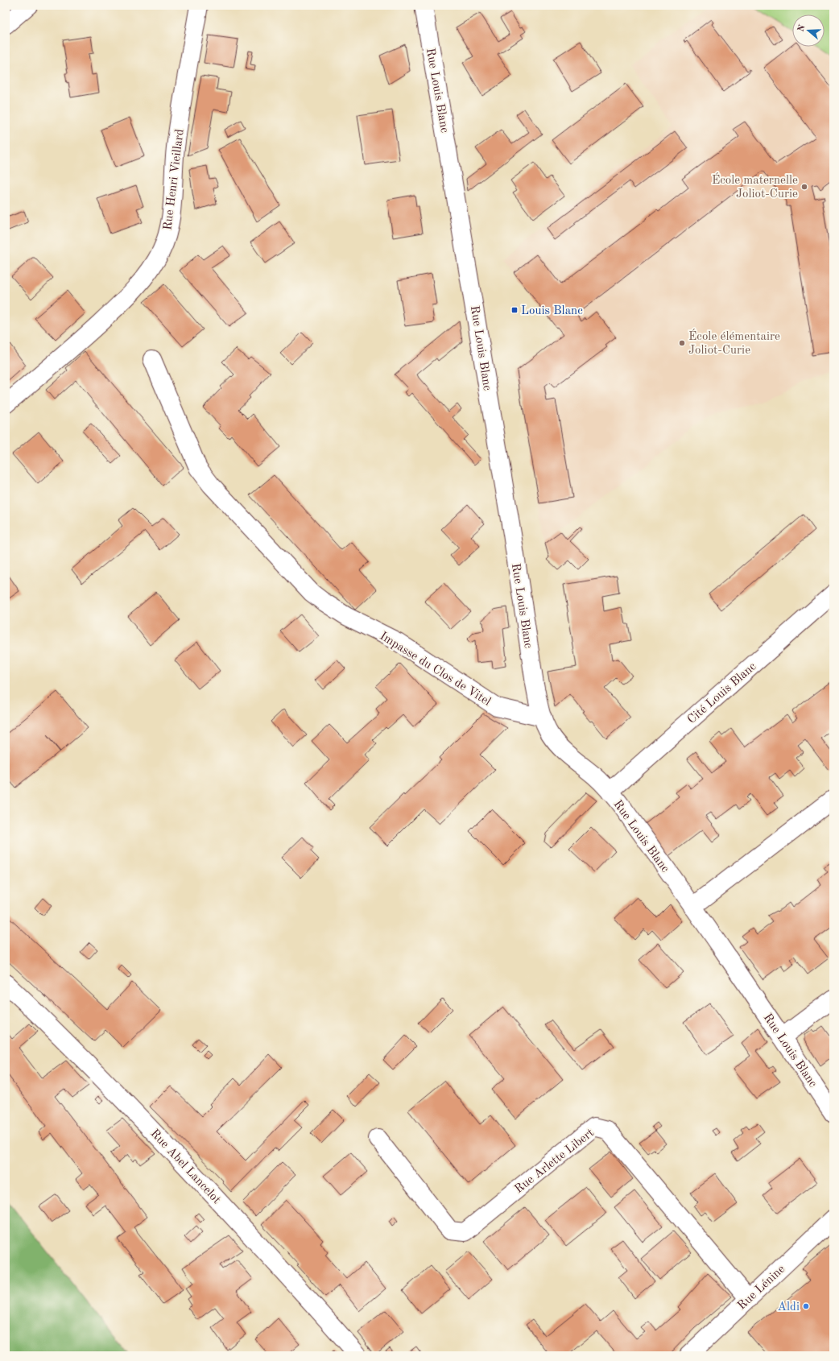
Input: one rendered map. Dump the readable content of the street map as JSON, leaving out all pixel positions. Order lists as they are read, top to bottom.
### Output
{
  "streets": {
    "street": [
      "Rue Louis Blanc",
      "Rue Henri Vieillard",
      "Impasse du Clos de Vitel",
      "Cité Louis Blanc",
      "Rue Arlette Libert",
      "Rue Abel Lancelot",
      "Rue Lénine"
    ]
  },
  "crossings": [
    ["Rue Louis Blanc", "Impasse du Clos de Vitel"],
    ["Rue Louis Blanc", "Cité Louis Blanc"],
    ["Rue Arlette Libert", "Rue Lénine"]
  ],
  "places": {
    "other": ["École maternelle Joliot-Curie", "École élémentaire Joliot-Curie", "Aldi"],
    "transit": ["Louis Blanc"]
  },
  "north": "left"
}
